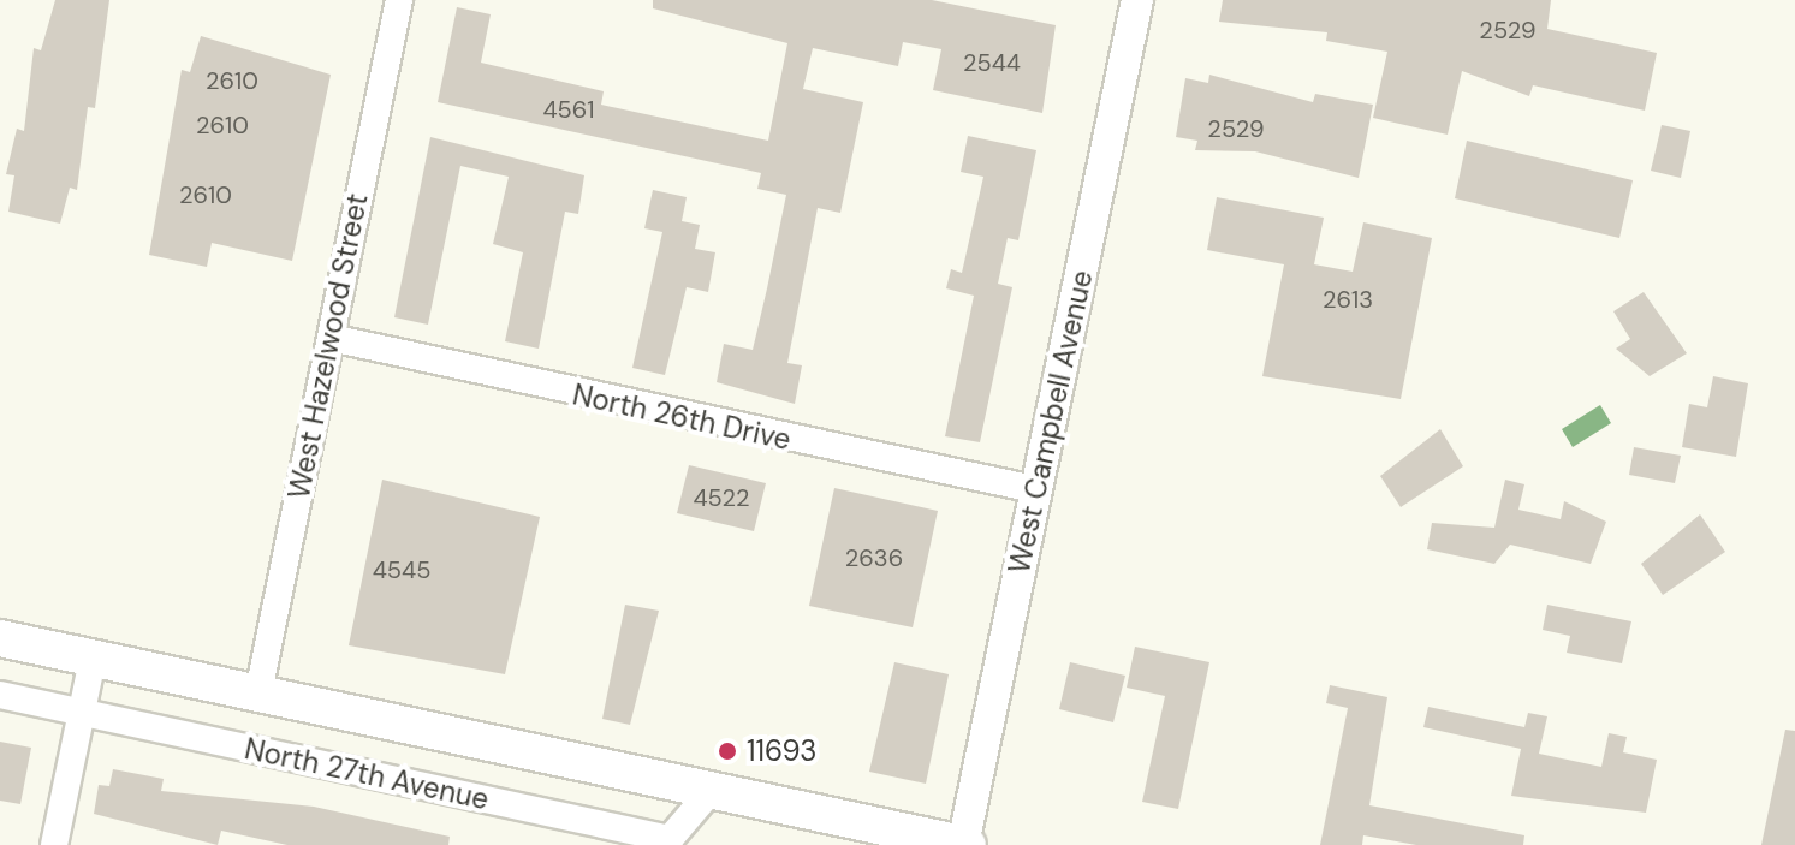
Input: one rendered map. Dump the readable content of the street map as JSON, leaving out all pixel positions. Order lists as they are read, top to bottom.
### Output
{
  "streets": {
    "main road": ["North 27th Avenue"],
    "street": ["West Hazelwood Street", "North 26th Drive", "West Campbell Avenue"]
  },
  "crossings": [
    ["West Hazelwood Street", "North 26th Drive"],
    ["West Hazelwood Street", "North 27th Avenue"],
    ["North 26th Drive", "West Campbell Avenue"],
    ["West Campbell Avenue", "North 27th Avenue"]
  ],
  "places": ["11693"],
  "house_numbers": [
    "2529",
    "2544",
    "2610",
    "4561",
    "2610",
    "2529",
    "2610",
    "2613",
    "4522",
    "2636",
    "4545"
  ]
}
